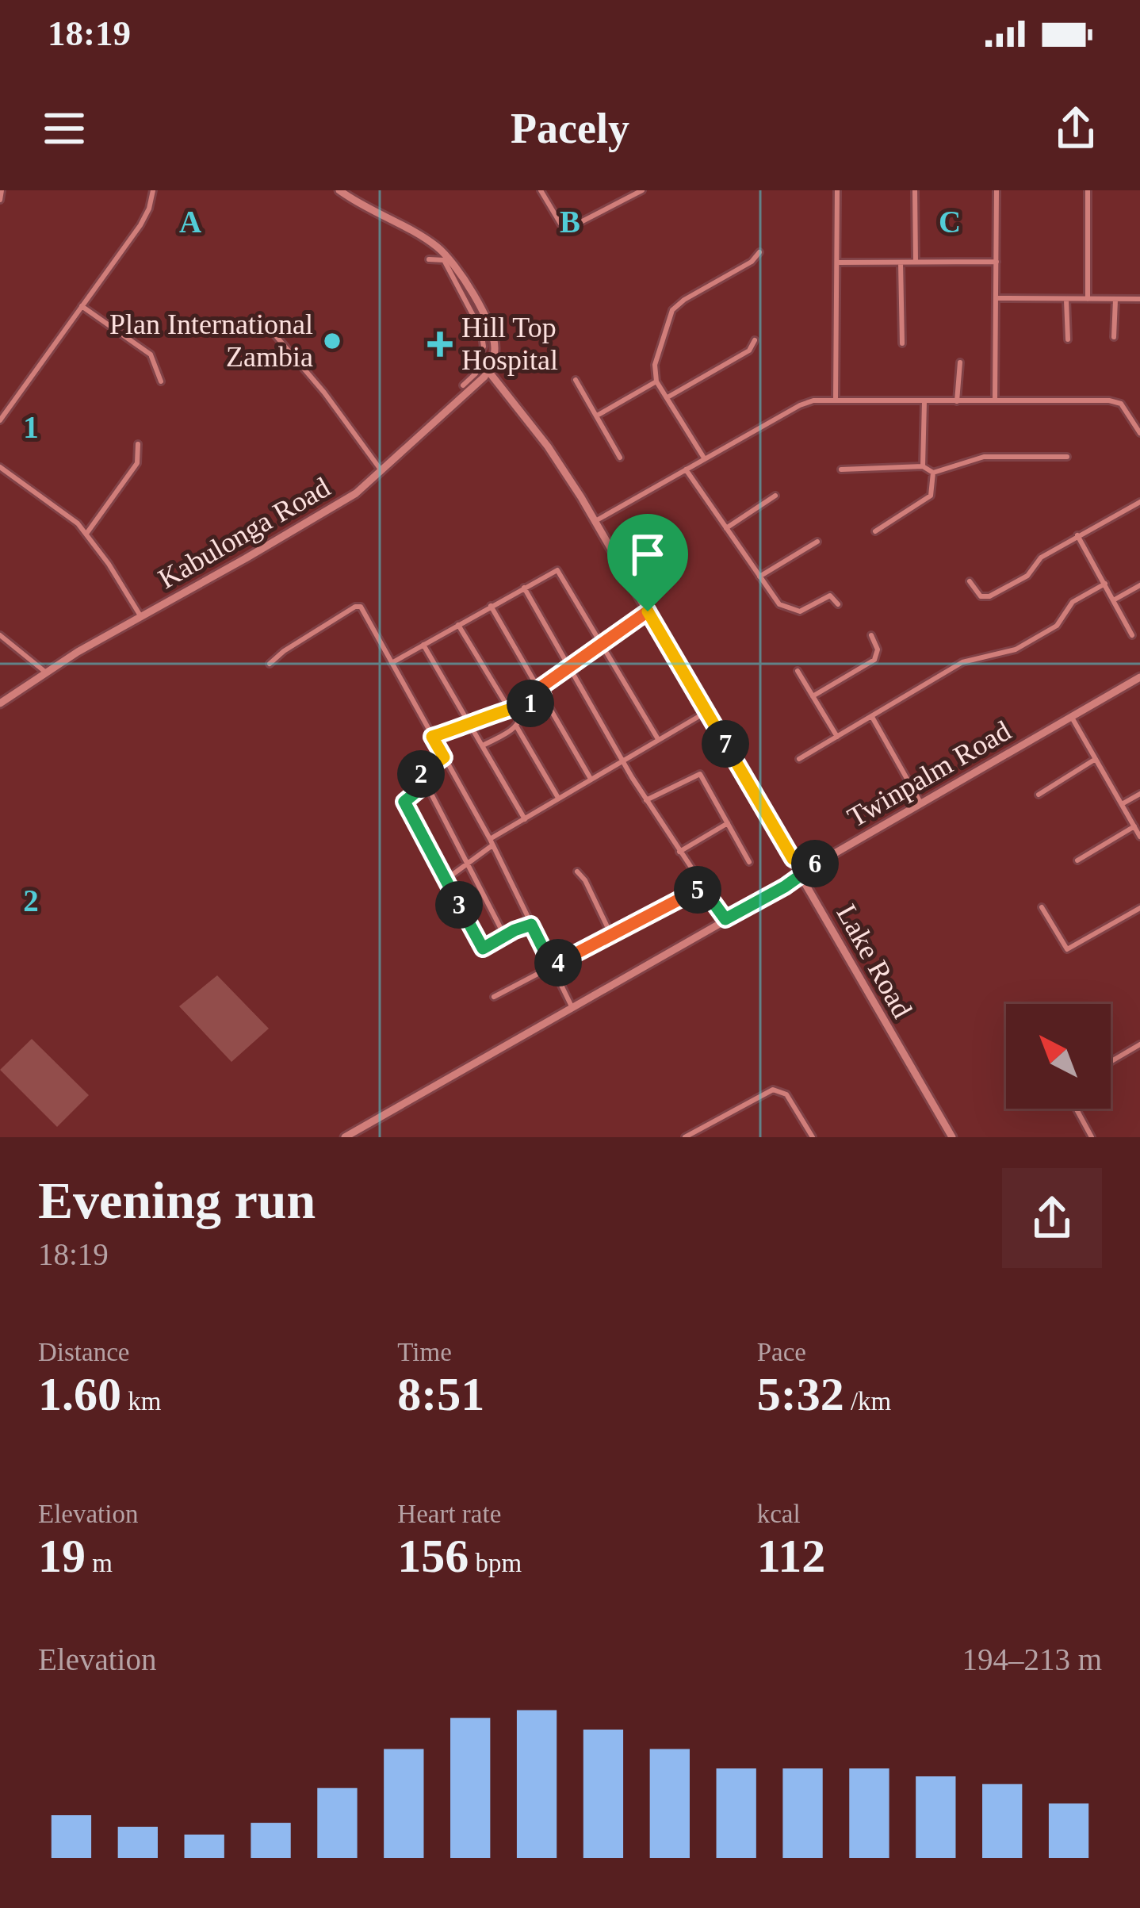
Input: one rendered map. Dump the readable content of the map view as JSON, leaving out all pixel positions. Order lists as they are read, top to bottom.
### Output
{
  "streets": {
    "main road": ["Kabulonga Road", "Twinpalm Road", "Lake Road"]
  },
  "crossings": [
    ["Kabulonga Road", "Lake Road"],
    ["Twinpalm Road", "Lake Road"]
  ],
  "places": {
    "other": ["Plan International Zambia"],
    "health": ["Hill Top Hospital"]
  },
  "north": "top left",
  "page": {
    "status": "18:19",
    "header": "Pacely",
    "pins": [
      "1",
      "7",
      "2",
      "6",
      "5",
      "3",
      "4"
    ],
    "heading": ["Evening run", "18:19"],
    "stats": [
      ["Distance", "1.60 km"],
      ["Time", "8:51"],
      ["Pace", "5:32 /km"],
      ["Elevation", "19 m"],
      ["Heart rate", "156 bpm"],
      ["kcal", "112"]
    ],
    "chart": ["Elevation", "194–213 m"]
  },
  "grid": {
    "columns": ["A", "B", "C"],
    "rows": ["1", "2"]
  }
}
